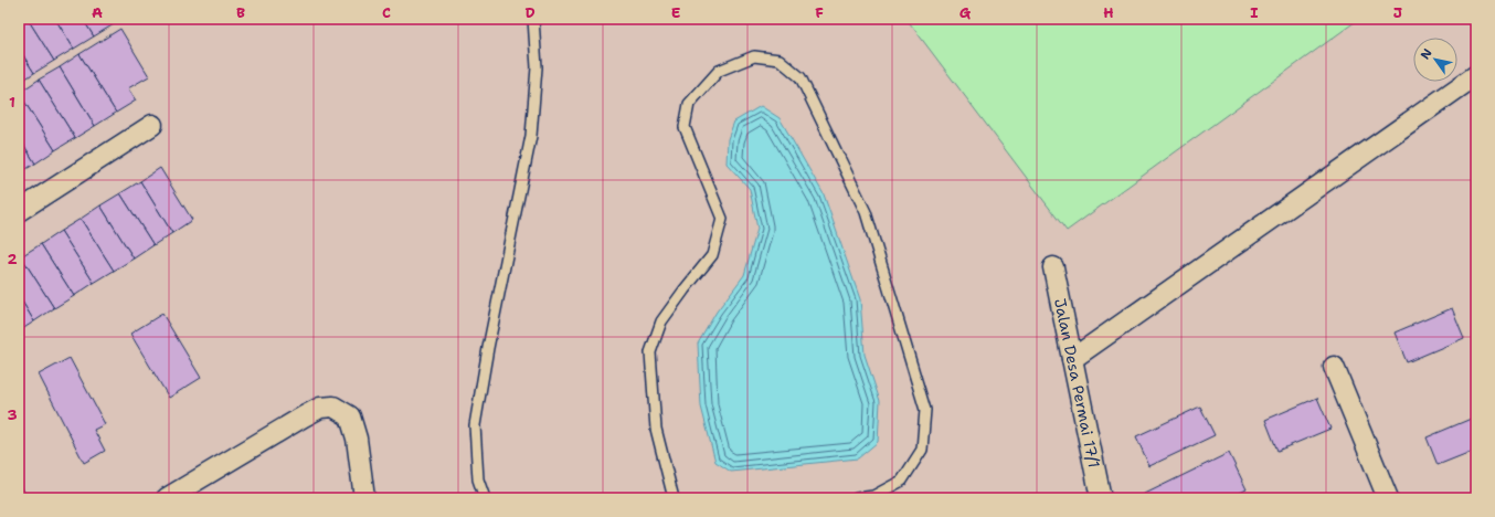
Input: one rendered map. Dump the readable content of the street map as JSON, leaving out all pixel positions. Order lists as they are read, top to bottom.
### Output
{
  "streets": {
    "street": ["Jalan Desa Permai 17/1"]
  },
  "north": "top left",
  "grid": {
    "columns": [
      "A",
      "B",
      "C",
      "D",
      "E",
      "F",
      "G",
      "H",
      "I",
      "J"
    ],
    "rows": ["1", "2", "3"]
  }
}
